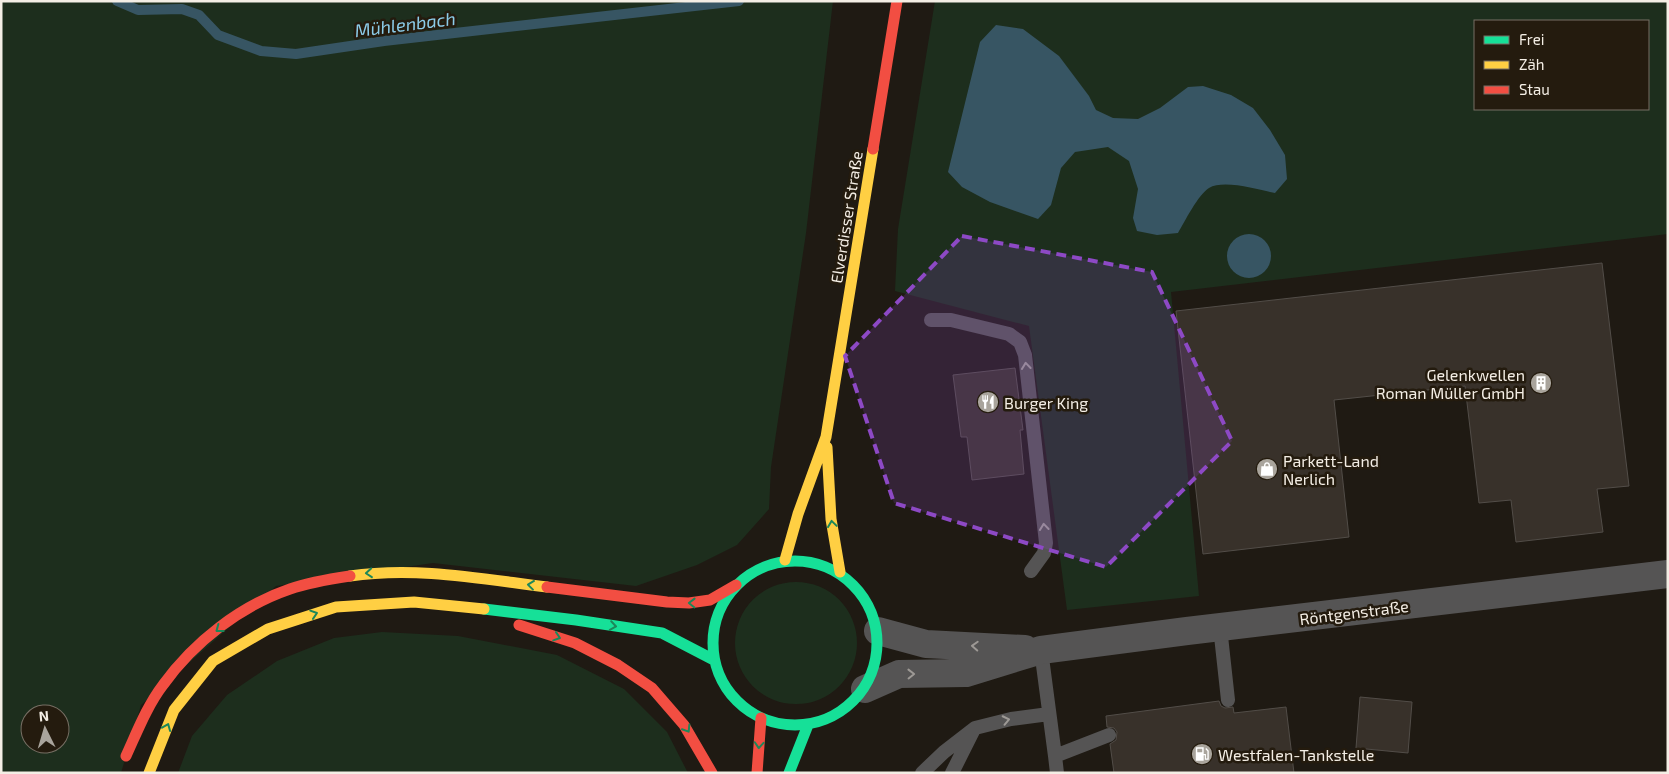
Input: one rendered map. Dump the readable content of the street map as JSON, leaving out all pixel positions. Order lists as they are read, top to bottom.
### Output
{
  "streets": {
    "main road": ["Elverdisser Straße"],
    "street": ["Röntgenstraße"]
  },
  "crossings": [
    ["Elverdisser Straße", "Röntgenstraße"]
  ],
  "water": ["Mühlenbach"],
  "places": {
    "building": ["Gelenkwellen Roman Müller GmbH"],
    "restaurant": ["Burger King"],
    "shop": ["Parkett-Land Nerlich"],
    "fuel station": ["Westfalen-Tankstelle"]
  },
  "legend": ["Frei", "Zäh", "Stau"],
  "north": "top"
}
